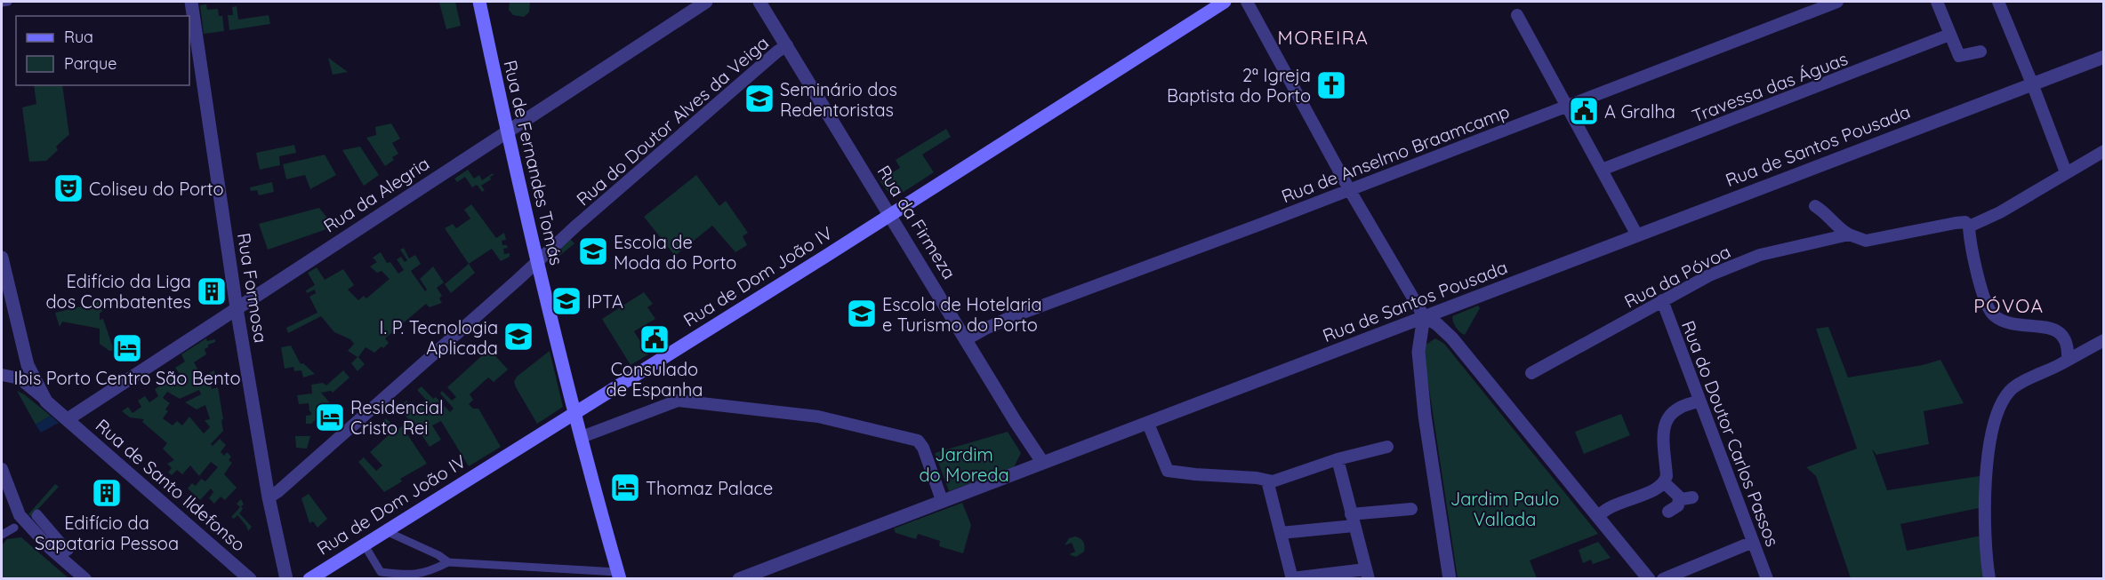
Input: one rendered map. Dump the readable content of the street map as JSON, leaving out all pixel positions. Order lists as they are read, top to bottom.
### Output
{
  "streets": {
    "main road": ["Rua de Fernandes Tomás", "Rua de Dom João IV"],
    "street": [
      "Travessa das Águas",
      "Rua do Doutor Alves da Veiga",
      "Rua de Santos Pousada",
      "Rua de Anselmo Braamcamp",
      "Rua da Alegria",
      "Rua da Firmeza",
      "Rua da Póvoa",
      "Rua Formosa",
      "Rua do Doutor Carlos Passos",
      "Rua de Santo Ildefonso"
    ]
  },
  "crossings": [
    ["Rua do Doutor Alves da Veiga", "Rua de Fernandes Tomás"],
    ["Rua do Doutor Alves da Veiga", "Rua da Firmeza"],
    ["Rua do Doutor Alves da Veiga", "Rua Formosa"],
    ["Rua de Santos Pousada", "Rua da Firmeza"],
    ["Rua de Anselmo Braamcamp", "Rua da Firmeza"],
    ["Rua de Fernandes Tomás", "Rua da Alegria"],
    ["Rua de Fernandes Tomás", "Rua de Dom João IV"],
    ["Rua da Alegria", "Rua Formosa"],
    ["Rua da Alegria", "Rua de Santo Ildefonso"],
    ["Rua da Firmeza", "Rua de Dom João IV"],
    ["Rua da Póvoa", "Rua do Doutor Carlos Passos"]
  ],
  "districts": ["MOREIRA", "PÓVOA"],
  "parks": ["Jardim do Moreda", "Jardim Paulo Vallada"],
  "places": {
    "church": ["2ª Igreja Baptista do Porto"],
    "school or university": [
      "Seminário dos Redentoristas",
      "Escola de Moda do Porto",
      "IPTA",
      "Escola de Hotelaria e Turismo do Porto",
      "I. P. Tecnologia Aplicada"
    ],
    "public building": ["A Gralha", "Consulado de Espanha"],
    "theatre": ["Coliseu do Porto"],
    "building": ["Edifício da Liga dos Combatentes", "Edifício da Sapataria Pessoa"],
    "hotel": ["Ibis Porto Centro São Bento", "Residencial Cristo Rei", "Thomaz Palace"]
  },
  "legend": ["Rua", "Parque"]
}
